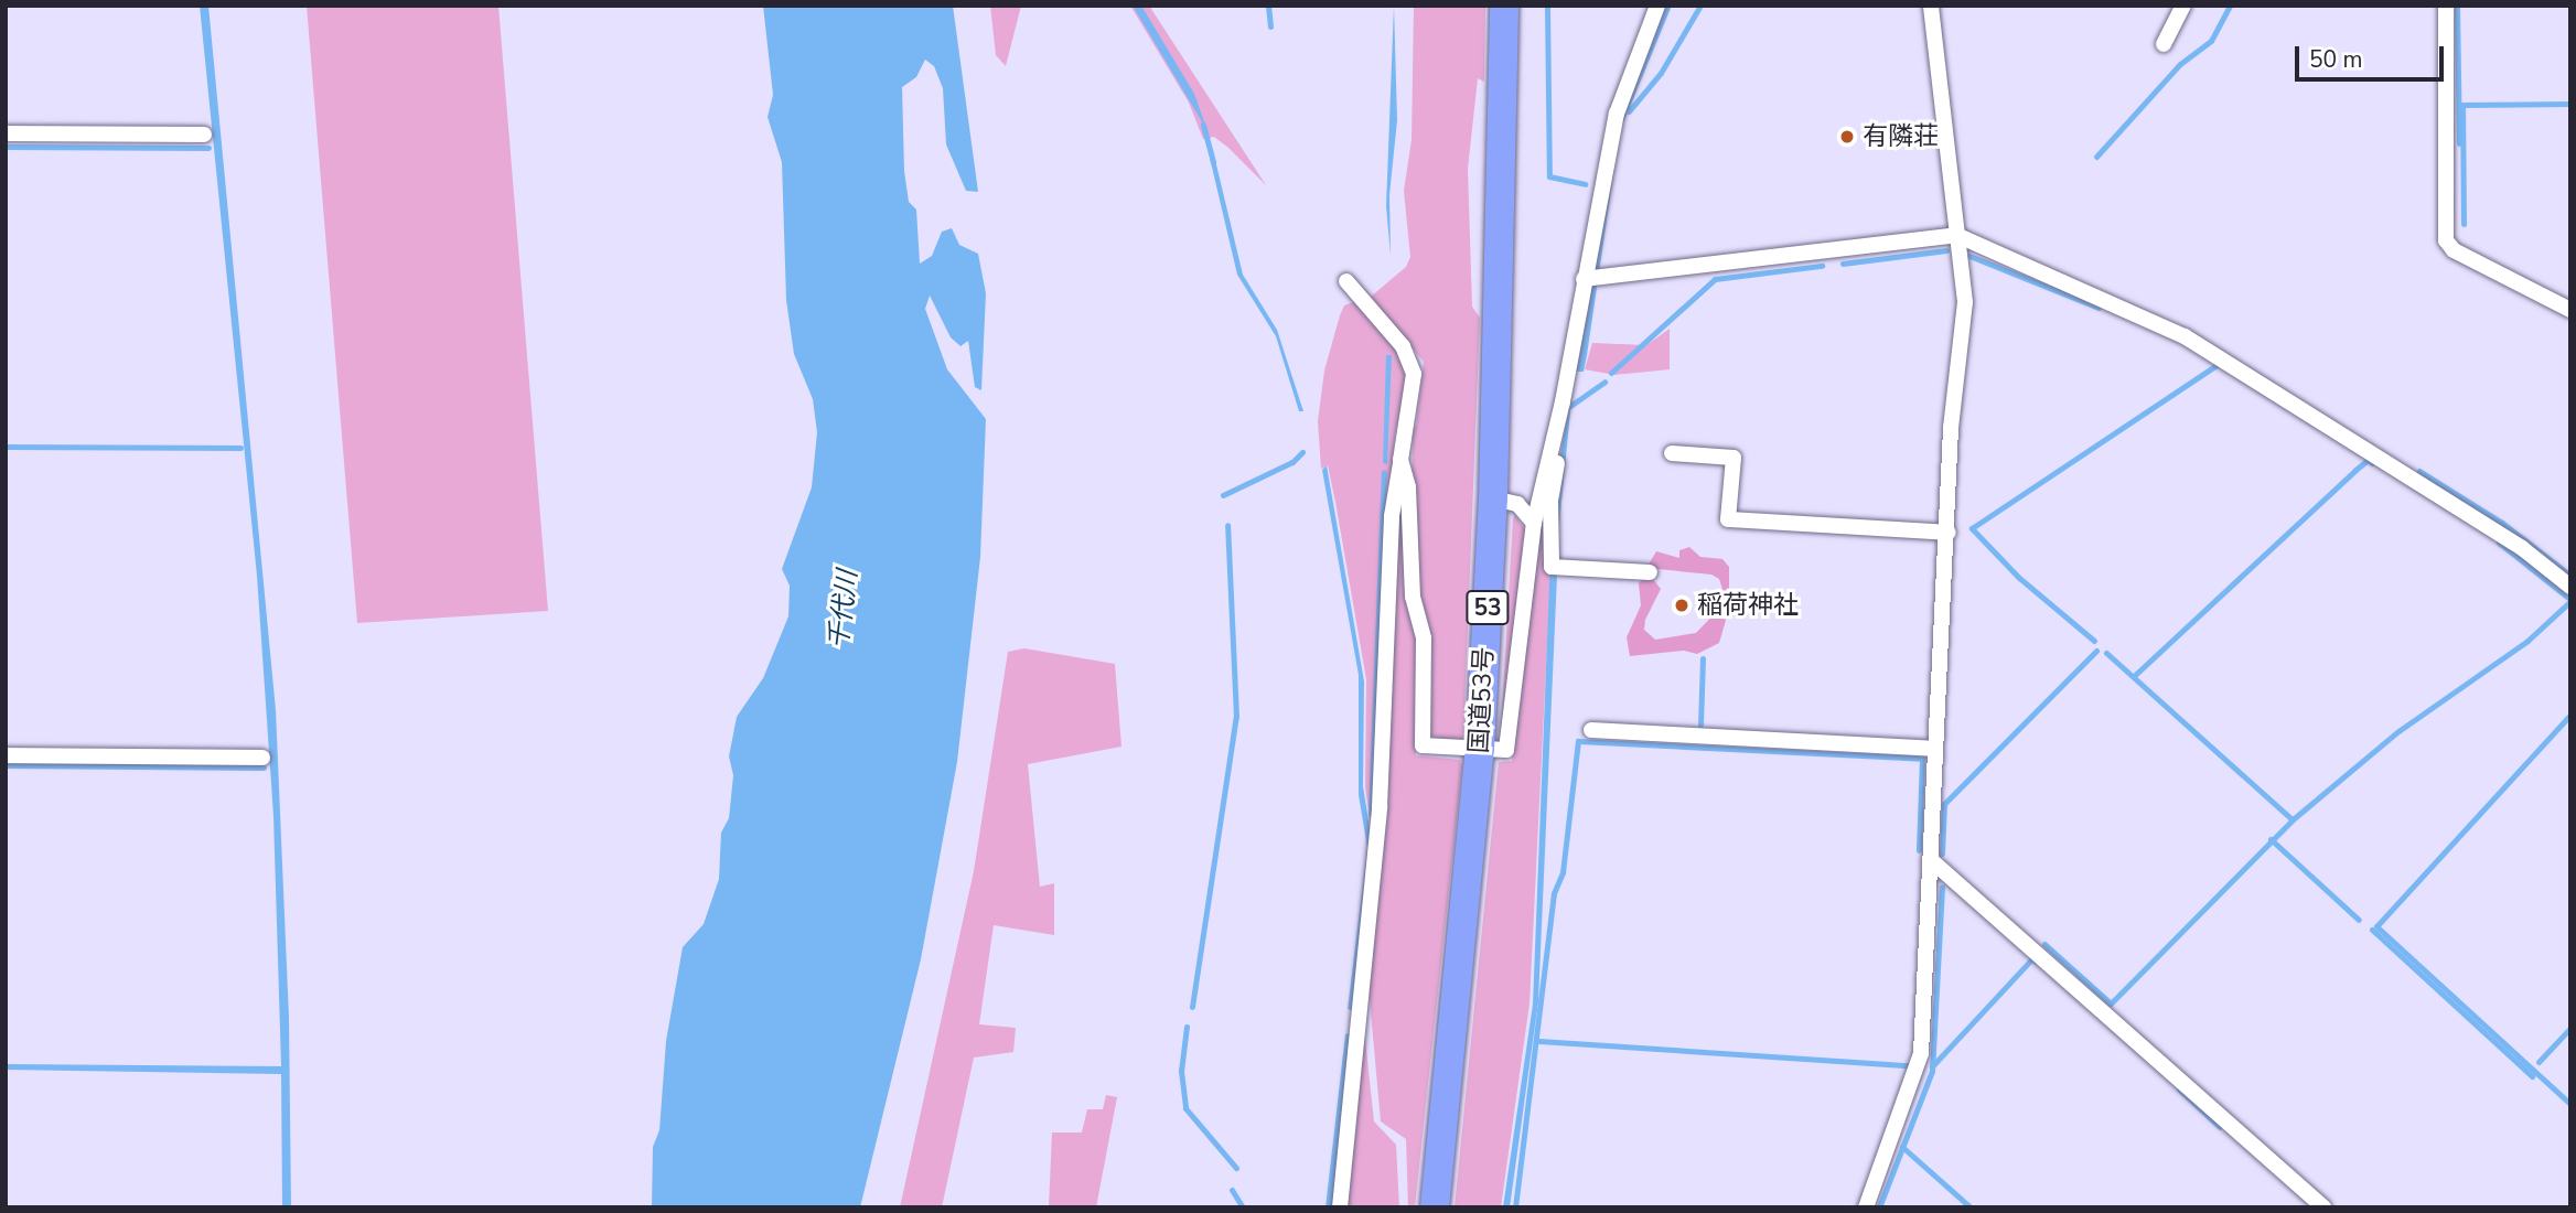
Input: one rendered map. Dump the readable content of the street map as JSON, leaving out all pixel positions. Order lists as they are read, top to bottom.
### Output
{
  "streets": {
    "highway": ["53", "国道53号"]
  },
  "water": ["千代川"],
  "places": ["有隣荘", "稲荷神社"],
  "scale_bar": "50 m"
}
